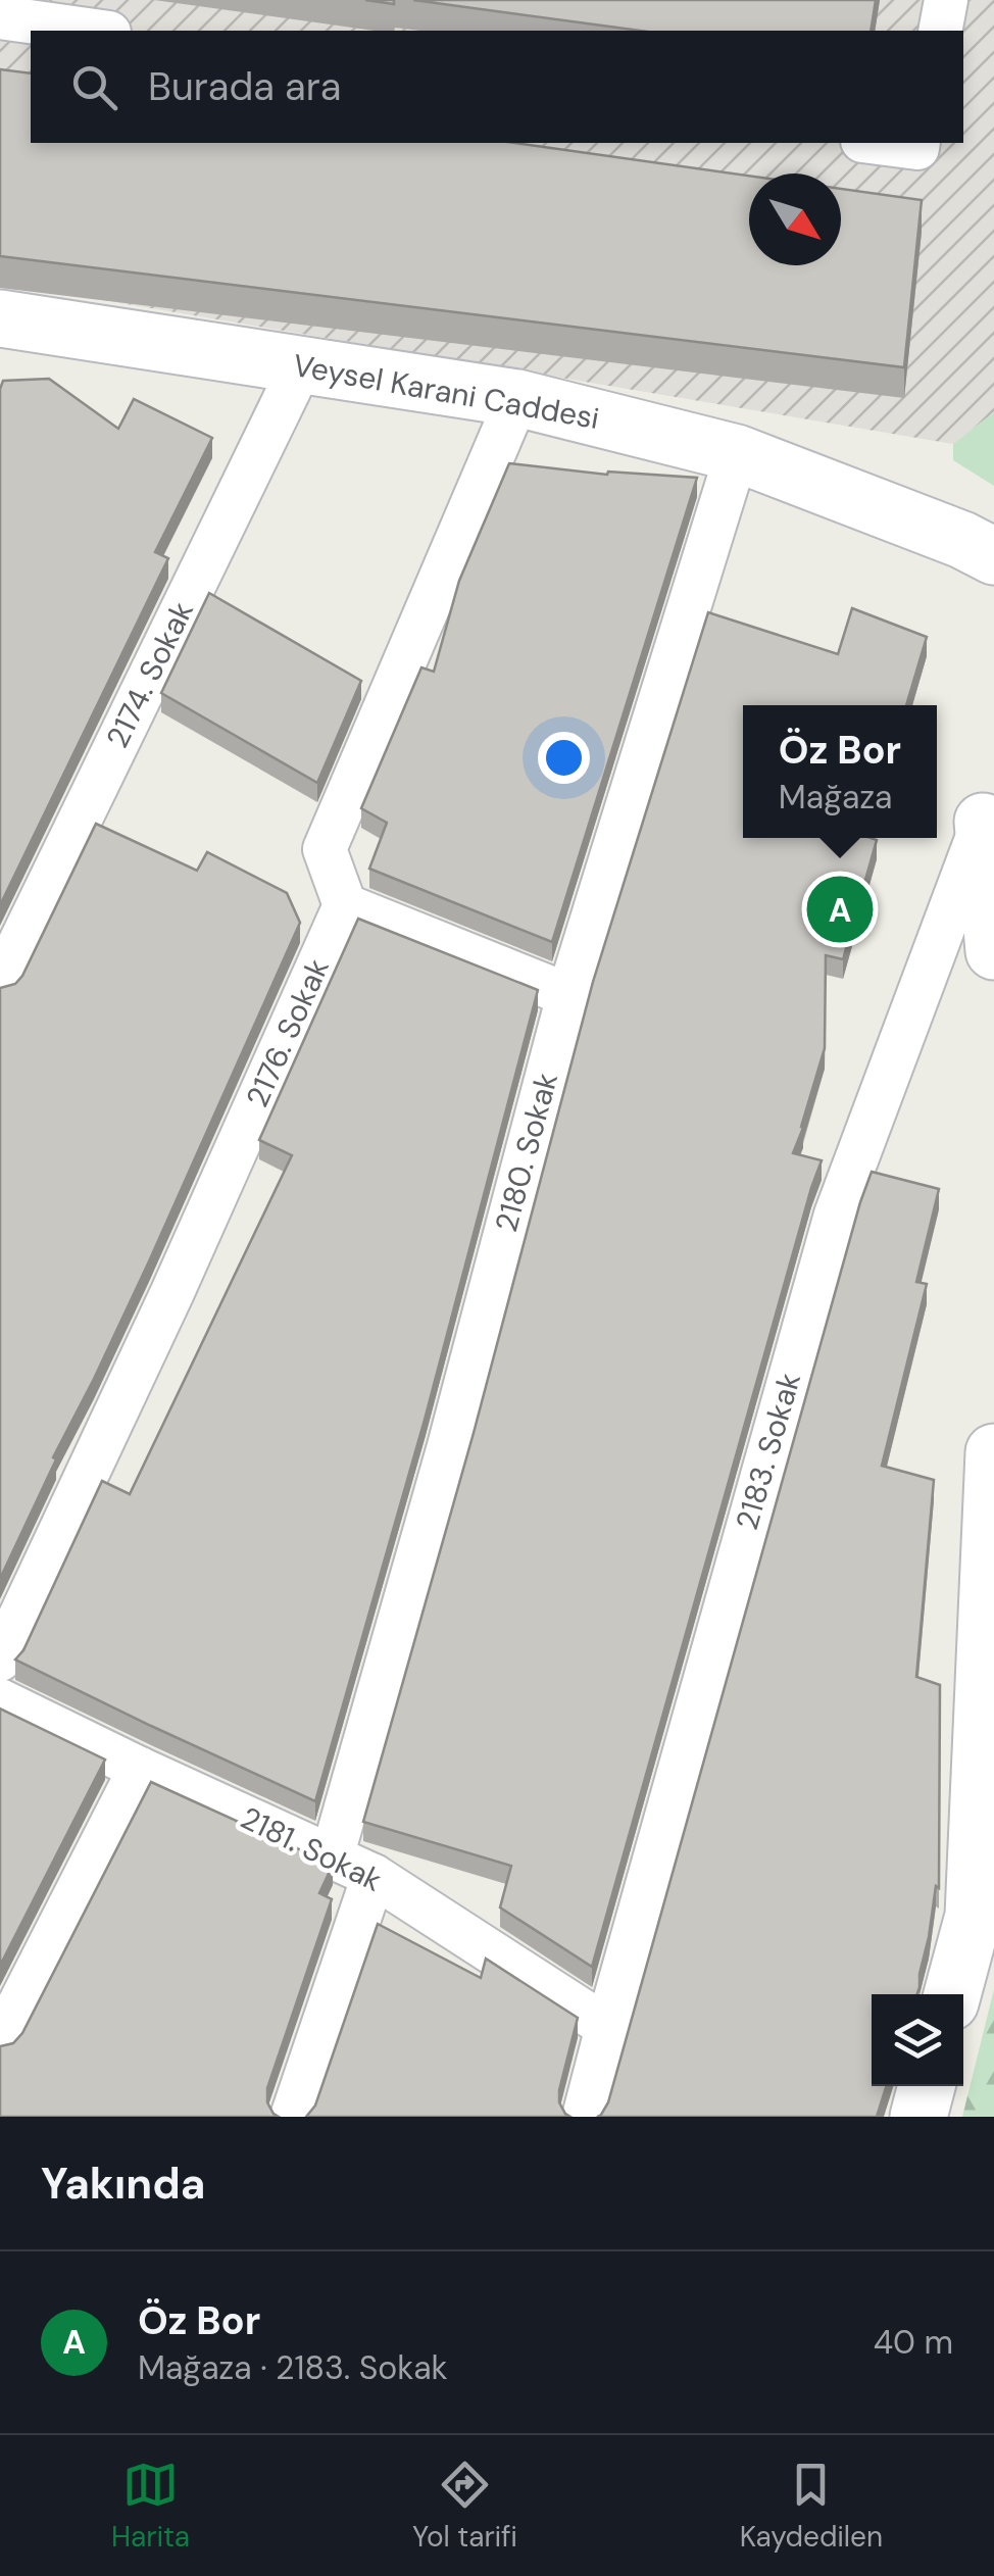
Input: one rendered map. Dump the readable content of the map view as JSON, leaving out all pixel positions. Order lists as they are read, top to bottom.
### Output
{
  "streets": {
    "main road": ["Veysel Karani Caddesi"],
    "street": [
      "2174. Sokak",
      "2176. Sokak",
      "2180. Sokak",
      "2183. Sokak",
      "2181. Sokak"
    ]
  },
  "crossings": [
    ["Veysel Karani Caddesi", "2174. Sokak"],
    ["Veysel Karani Caddesi", "2180. Sokak"],
    ["2180. Sokak", "2181. Sokak"],
    ["2183. Sokak", "2181. Sokak"]
  ],
  "north": "bottom right",
  "page": {
    "search": "Burada ara",
    "popup": ["Öz Bor", "Mağaza"],
    "pins": "A",
    "heading": "Yakında",
    "list": [
      {
        "mark": "A",
        "name": "Öz Bor",
        "note": "Mağaza · 2183. Sokak",
        "value": "40 m"
      }
    ],
    "nav": ["Harita", "Yol tarifi", "Kaydedilen"]
  }
}
